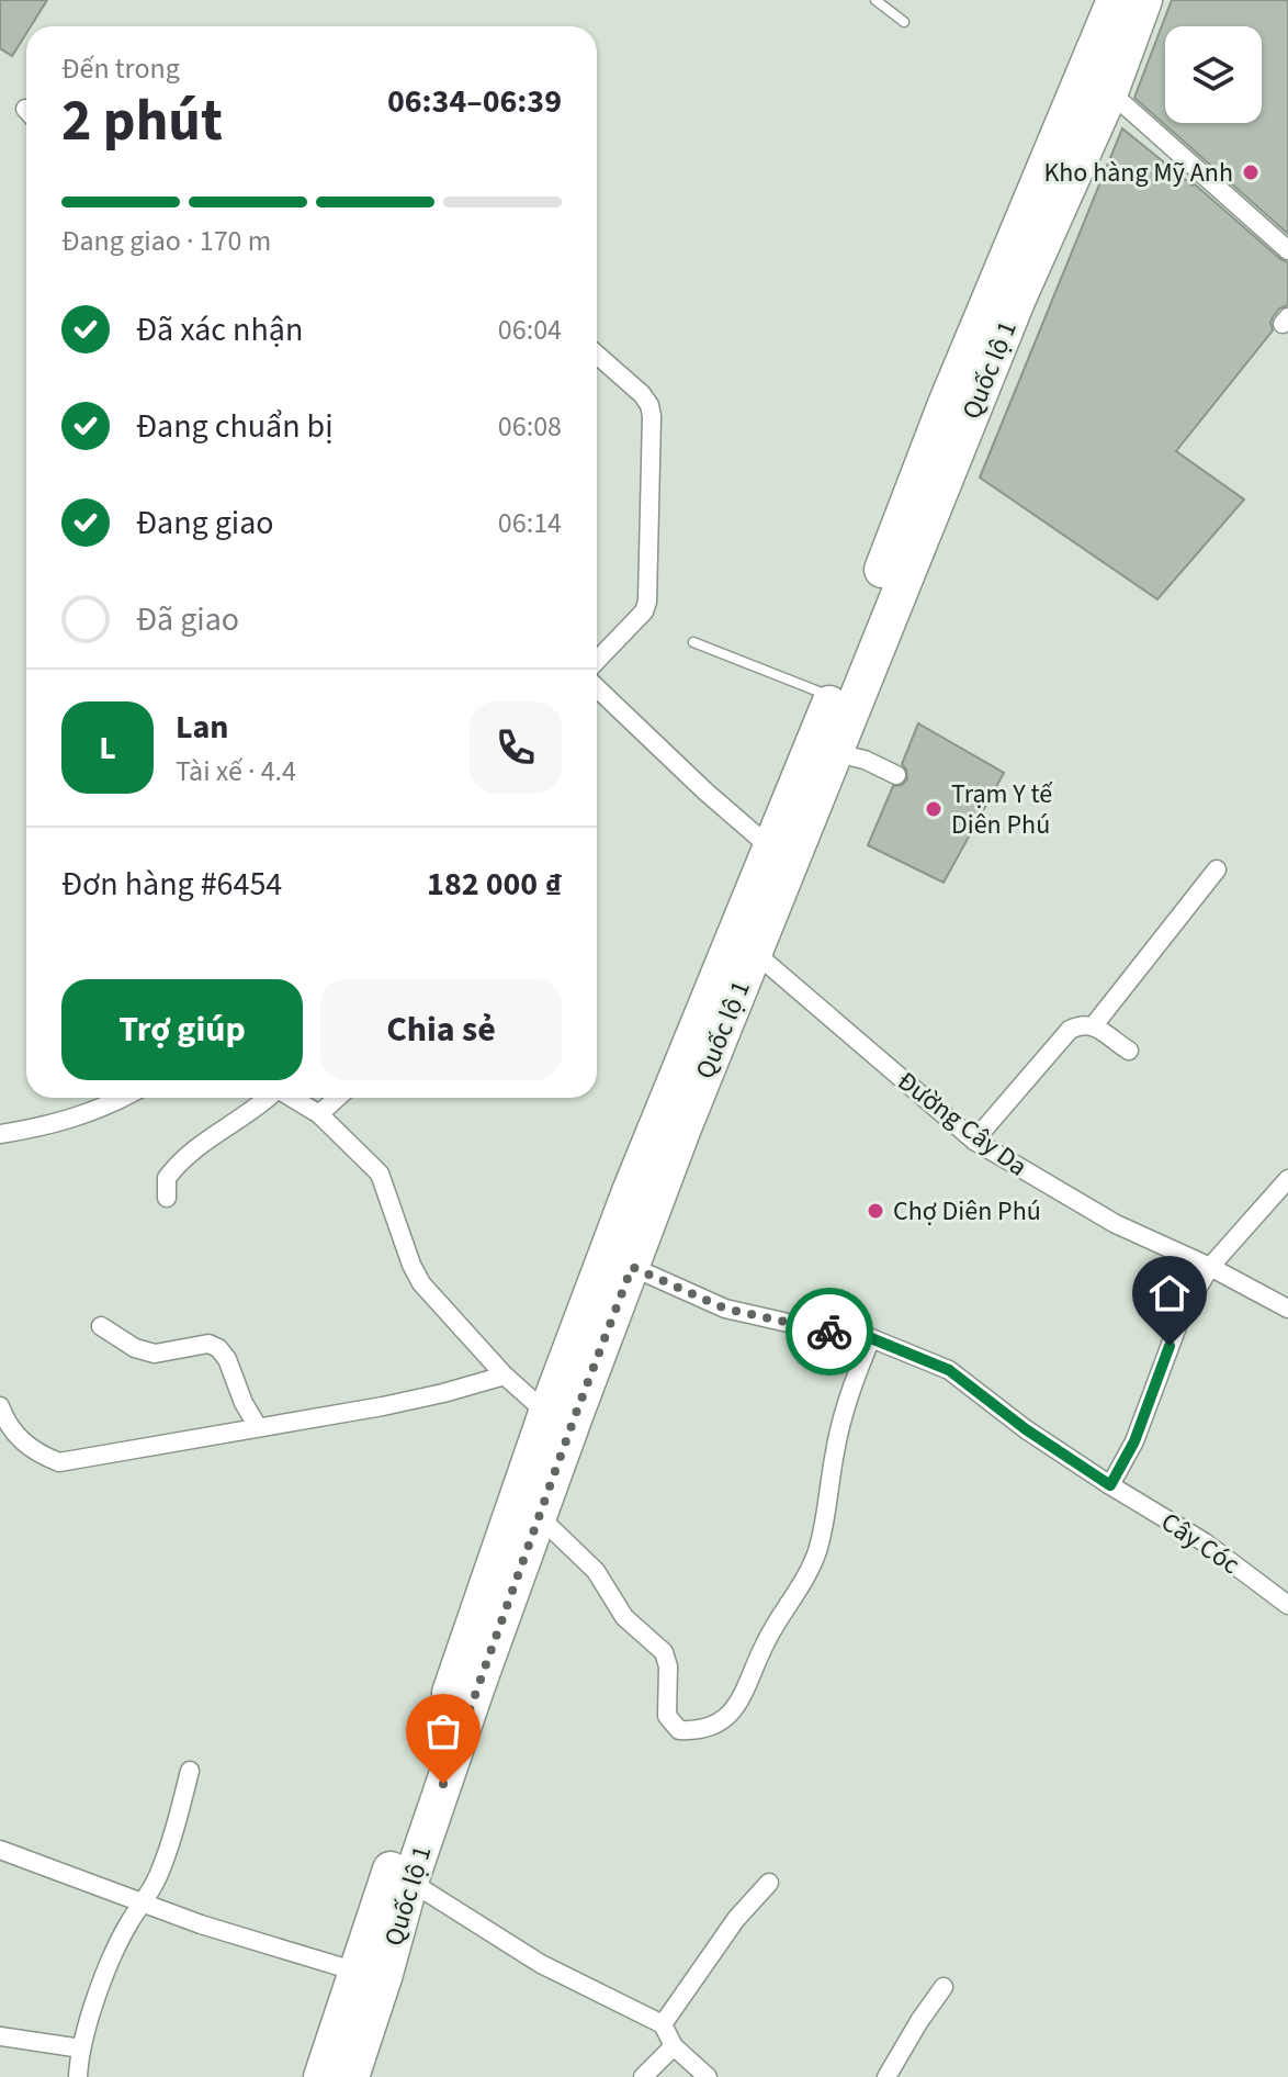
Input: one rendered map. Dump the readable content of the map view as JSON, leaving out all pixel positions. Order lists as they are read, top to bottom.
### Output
{
  "streets": {
    "highway": ["Quốc lộ 1"],
    "street": ["Đường Cây Da", "Cây Cóc"]
  },
  "crossings": [
    ["Quốc lộ 1", "Đường Cây Da"],
    ["Quốc lộ 1", "Cây Cóc"]
  ],
  "places": ["Kho hàng Mỹ Anh", "Trạm Y tế Diên Phú", "Chợ Diên Phú"],
  "page": {
    "heading": ["2 phút", "Đến trong", "06:34–06:39"],
    "panel": [
      "Lan",
      "Tài xế · 4.4",
      "Đơn hàng #6454",
      "182 000 ₫"
    ],
    "bar": "Đang giao · 170 m",
    "list": [
      ["Đã xác nhận", "06:04"],
      ["Đang chuẩn bị", "06:08"],
      ["Đang giao", "06:14"],
      "Đã giao"
    ],
    "round": "L",
    "buttons": ["Trợ giúp", "Chia sẻ"]
  }
}
